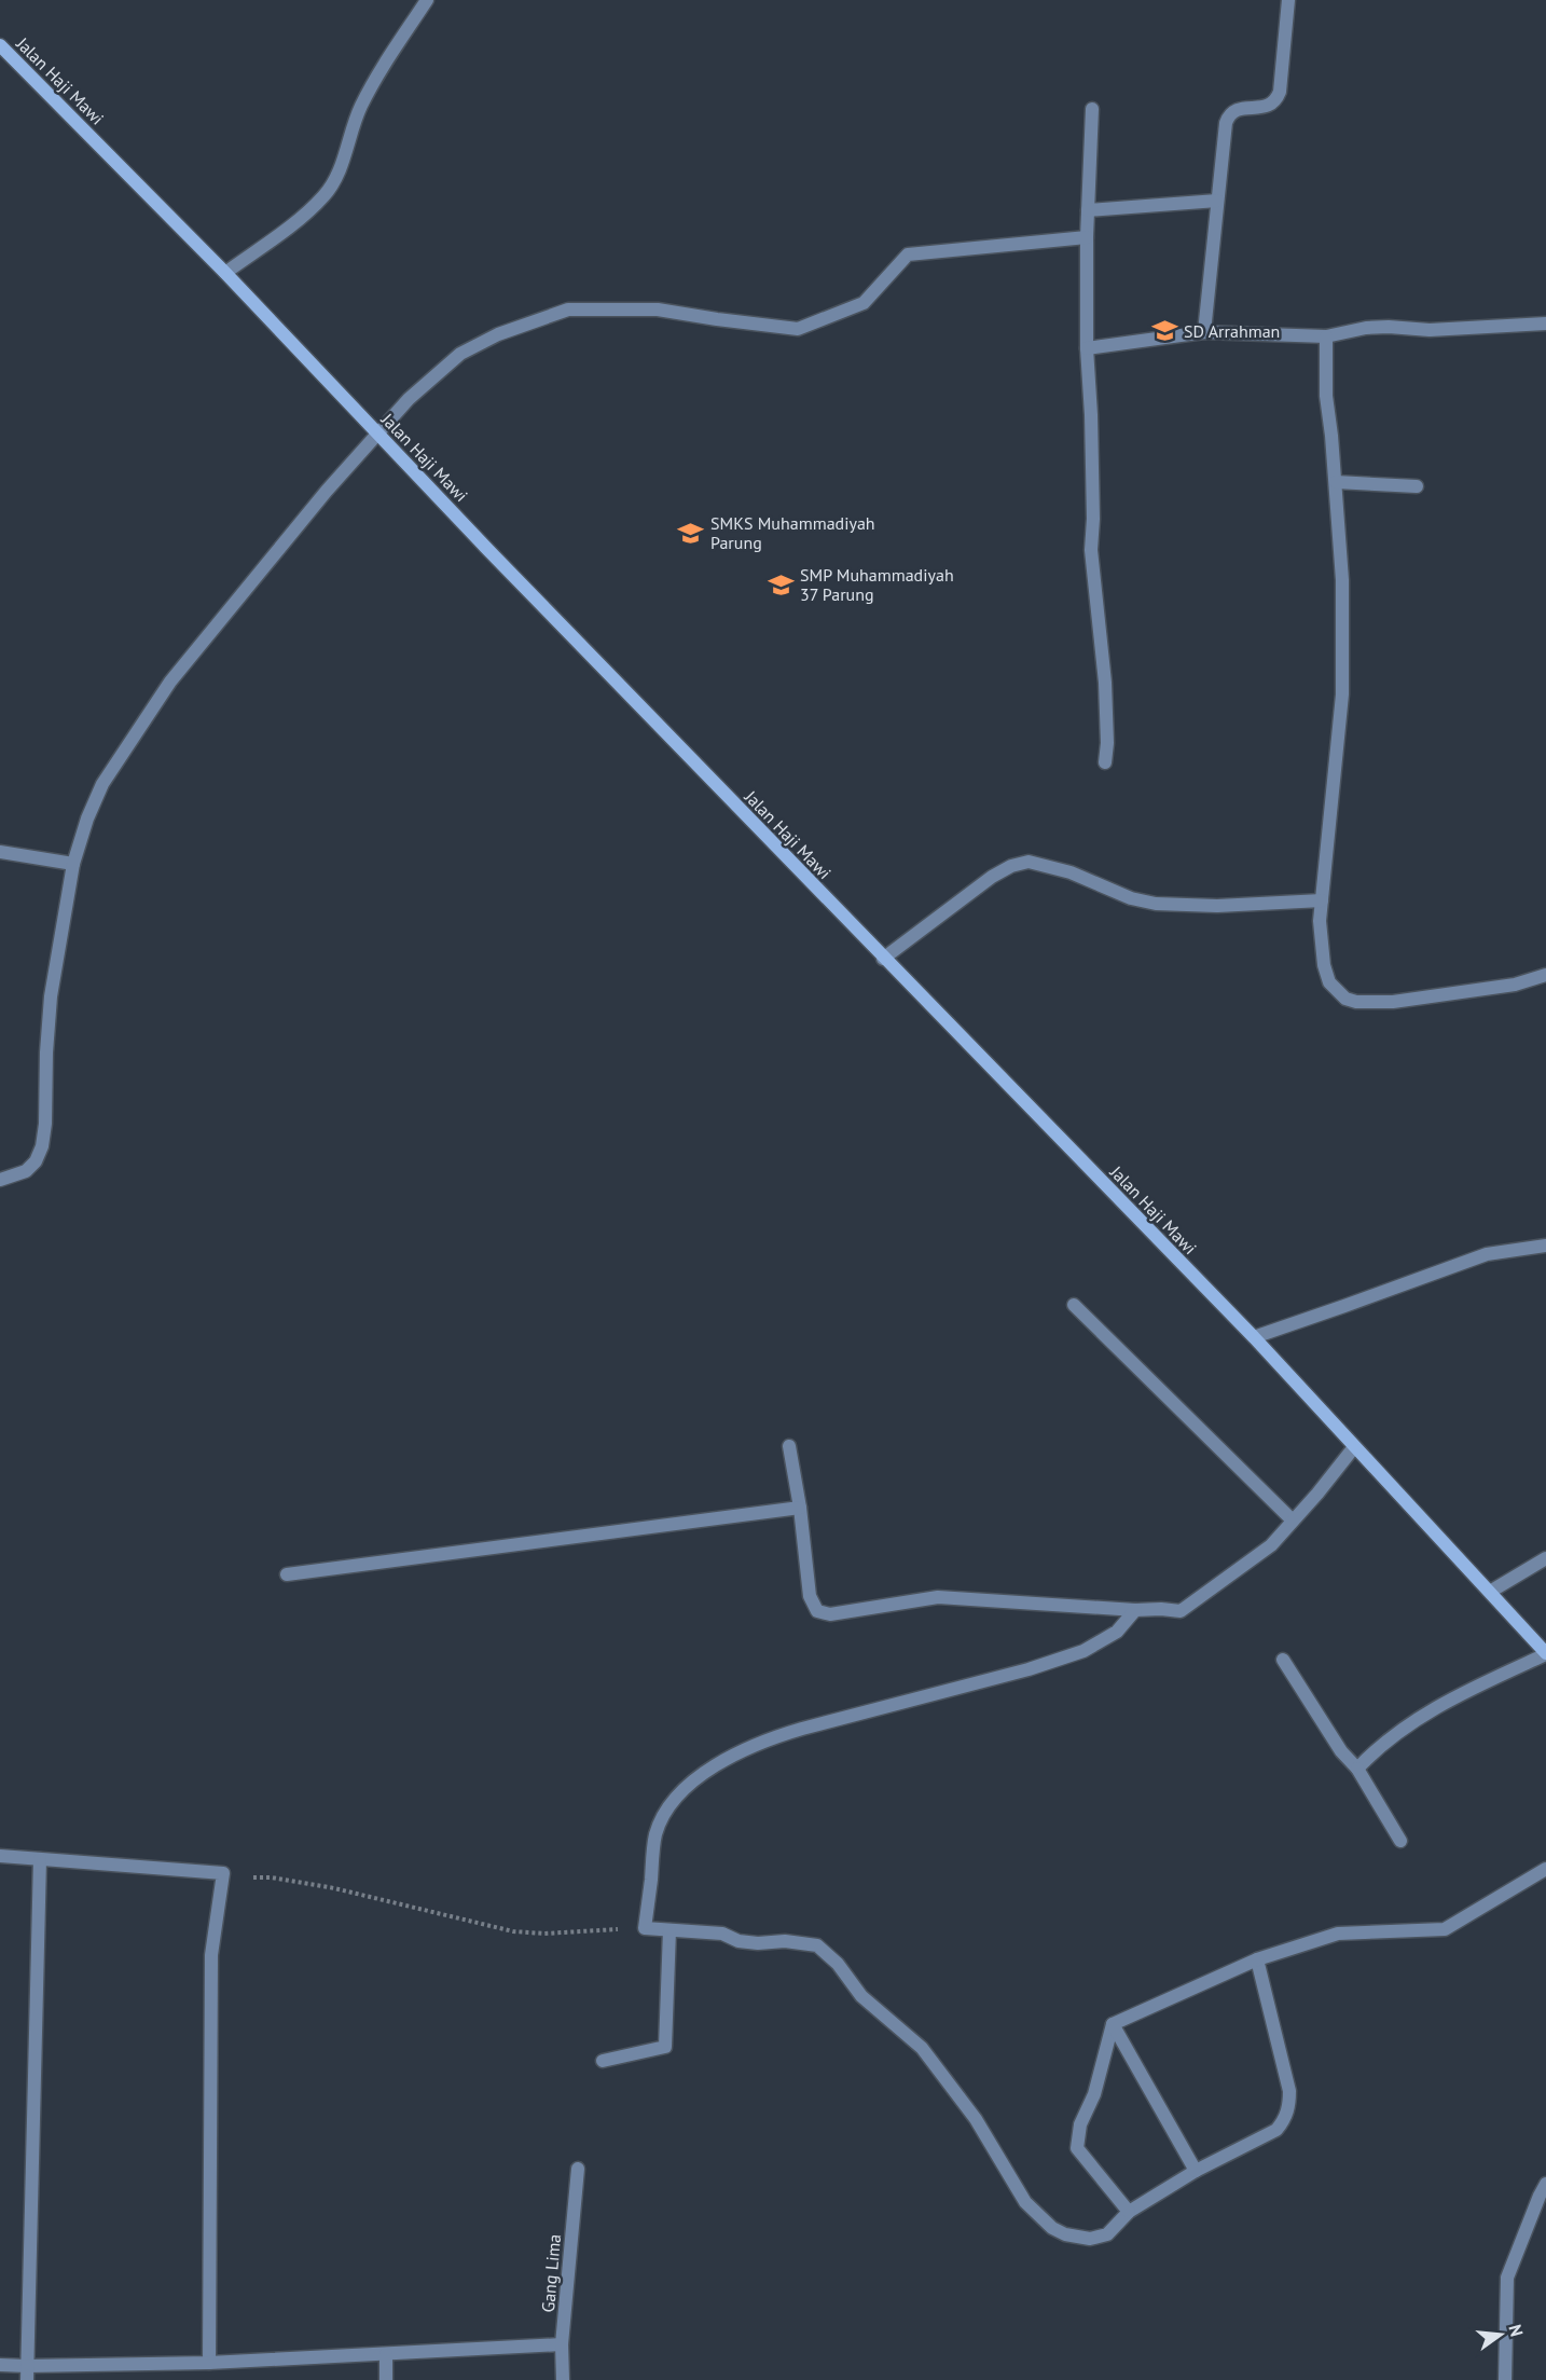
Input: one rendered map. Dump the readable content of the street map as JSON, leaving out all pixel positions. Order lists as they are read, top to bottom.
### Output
{
  "streets": {
    "street": ["Jalan Haji Mawi", "Gang Lima"]
  },
  "places": {
    "school or university": ["SD Arrahman", "SMKS Muhammadiyah Parung", "SMP Muhammadiyah 37 Parung"]
  },
  "north": "right"
}
